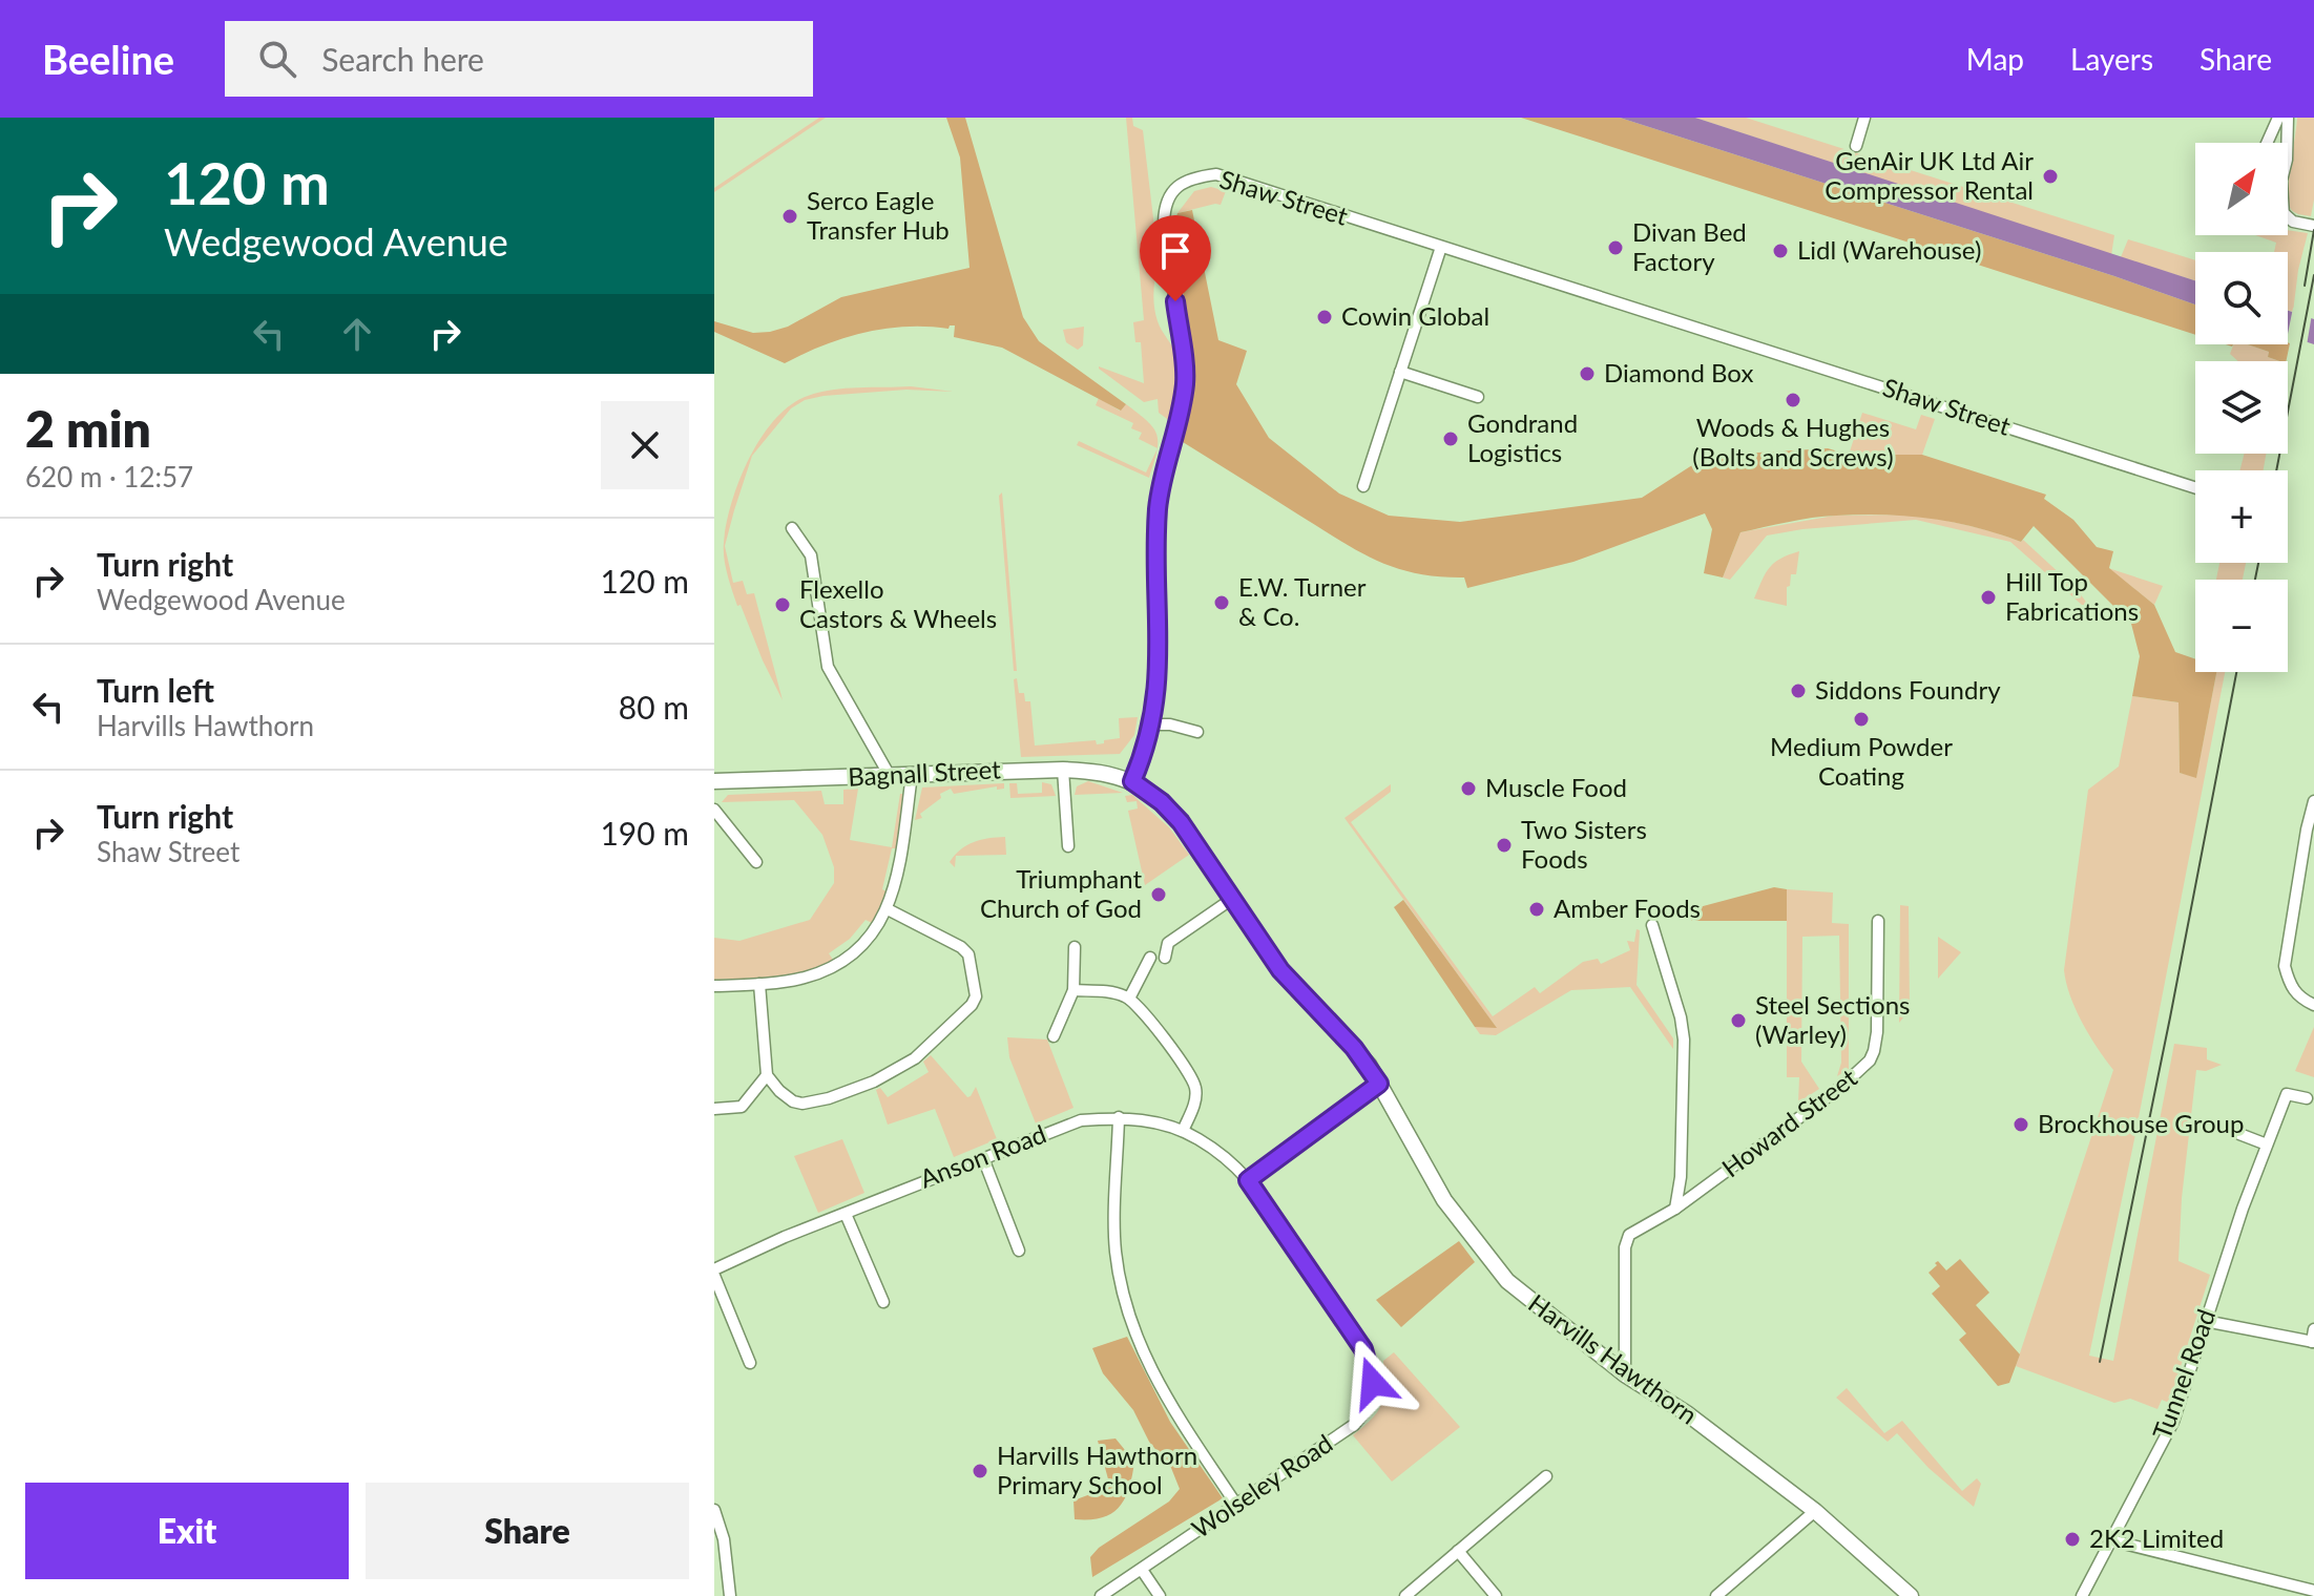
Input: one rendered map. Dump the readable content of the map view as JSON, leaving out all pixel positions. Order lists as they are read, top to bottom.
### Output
{
  "streets": {
    "street": [
      "Shaw Street",
      "Bagnall Street",
      "Howard Street",
      "Anson Road",
      "Harvills Hawthorn",
      "Tunnel Road",
      "Wolseley Road"
    ]
  },
  "crossings": [
    ["Shaw Street", "Bagnall Street"],
    ["Shaw Street", "Harvills Hawthorn"],
    ["Bagnall Street", "Harvills Hawthorn"],
    ["Howard Street", "Harvills Hawthorn"],
    ["Anson Road", "Wolseley Road"]
  ],
  "places": [
    "GenAir UK Ltd Air Compressor Rental",
    "Serco Eagle Transfer Hub",
    "Divan Bed Factory",
    "Lidl (Warehouse)",
    "Cowin Global",
    "Diamond Box",
    "Woods & Hughes (Bolts and Screws)",
    "Gondrand Logistics",
    "Hill Top Fabrications",
    "E.W. Turner & Co.",
    "Flexello Castors & Wheels",
    "Siddons Foundry",
    "Medium Powder Coating",
    "Muscle Food",
    "Two Sisters Foods",
    "Triumphant Church of God",
    "Amber Foods",
    "Steel Sections (Warley)",
    "Brockhouse Group",
    "Harvills Hawthorn Primary School",
    "2K2 Limited"
  ],
  "north": "top right",
  "page": {
    "header": "Beeline",
    "search": "Search here",
    "nav": ["Map", "Layers", "Share"],
    "turn": ["120 m", "Wedgewood Avenue"],
    "map_buttons": ["+", "−"],
    "heading": ["2 min", "620 m · 12:57"],
    "list": [
      {
        "name": "Turn right",
        "note": "Wedgewood Avenue",
        "value": "120 m"
      },
      {
        "name": "Turn left",
        "note": "Harvills Hawthorn",
        "value": "80 m"
      },
      {
        "name": "Turn right",
        "note": "Shaw Street",
        "value": "190 m"
      }
    ],
    "buttons": ["Exit", "Share"]
  }
}
